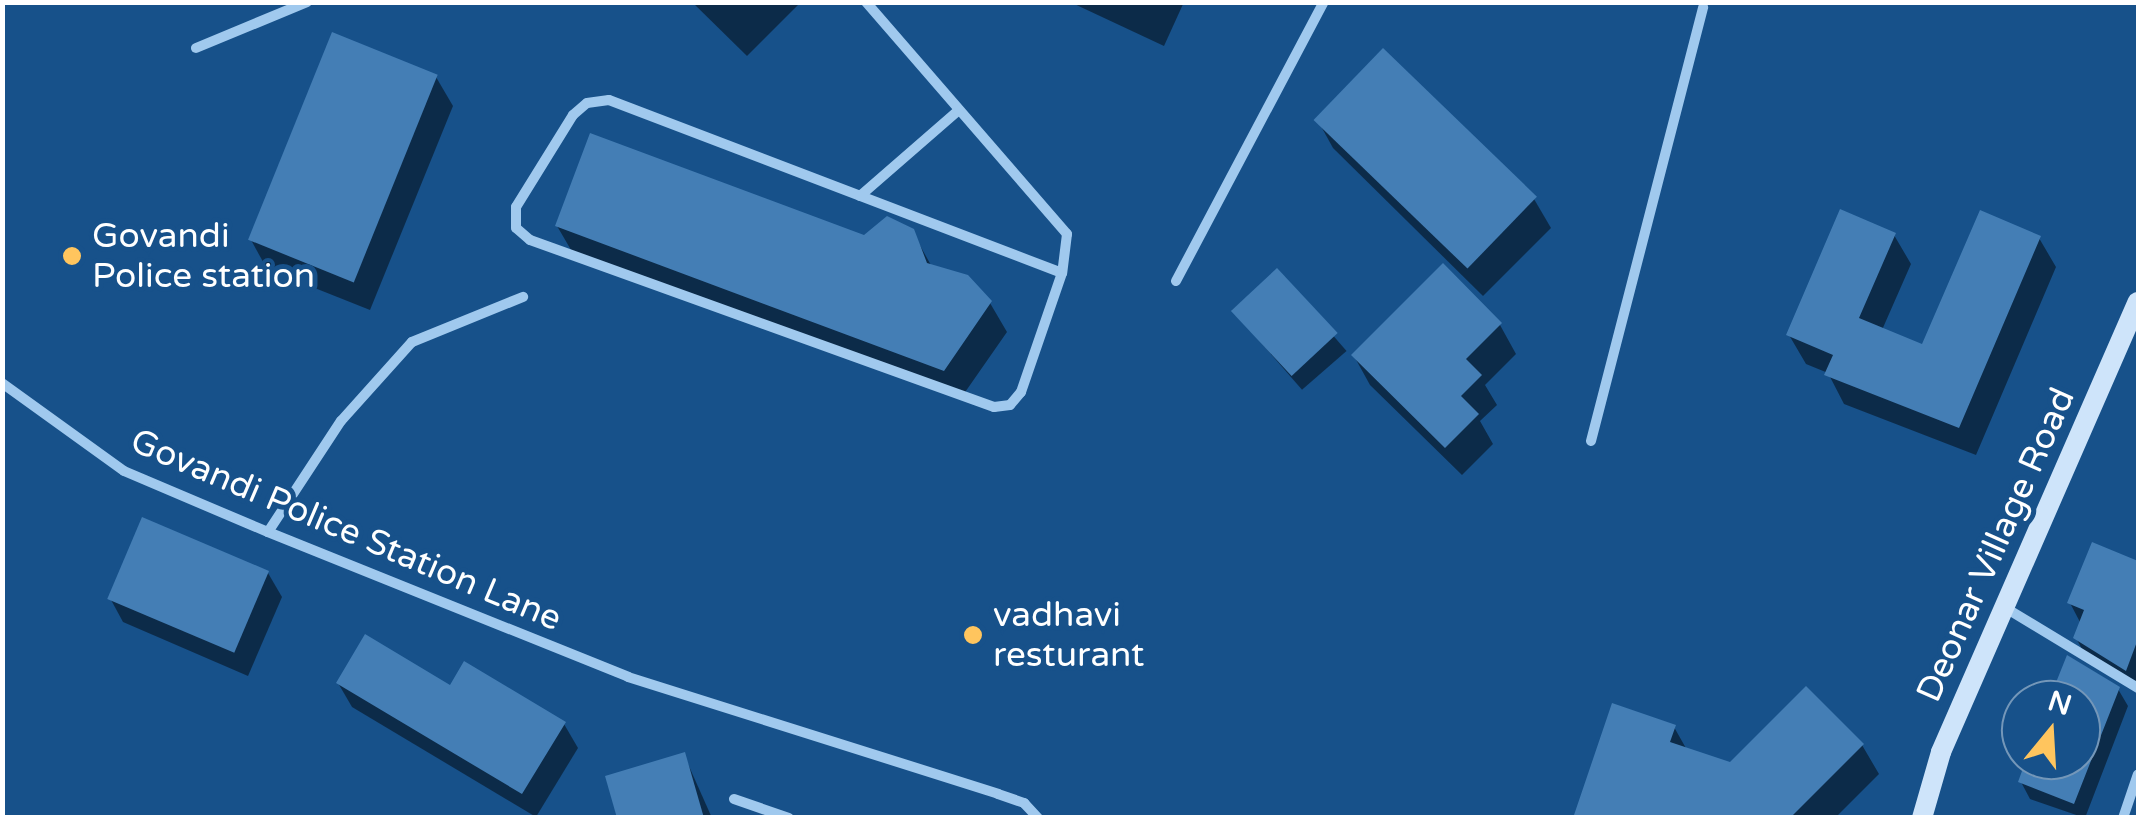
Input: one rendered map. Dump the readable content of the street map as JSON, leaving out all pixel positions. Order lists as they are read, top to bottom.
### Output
{
  "streets": {
    "main road": ["Deonar Village Road"],
    "street": ["Govandi Police Station Lane"]
  },
  "places": ["Govandi Police station", "vadhavi resturant"],
  "north": "top"
}
